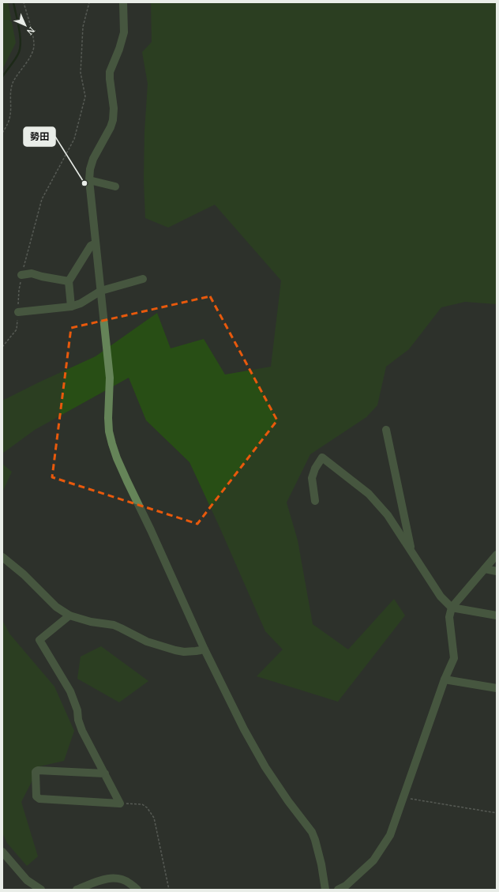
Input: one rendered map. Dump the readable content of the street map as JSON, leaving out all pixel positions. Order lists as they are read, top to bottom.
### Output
{
  "places": ["勢田"],
  "north": "bottom right"
}
